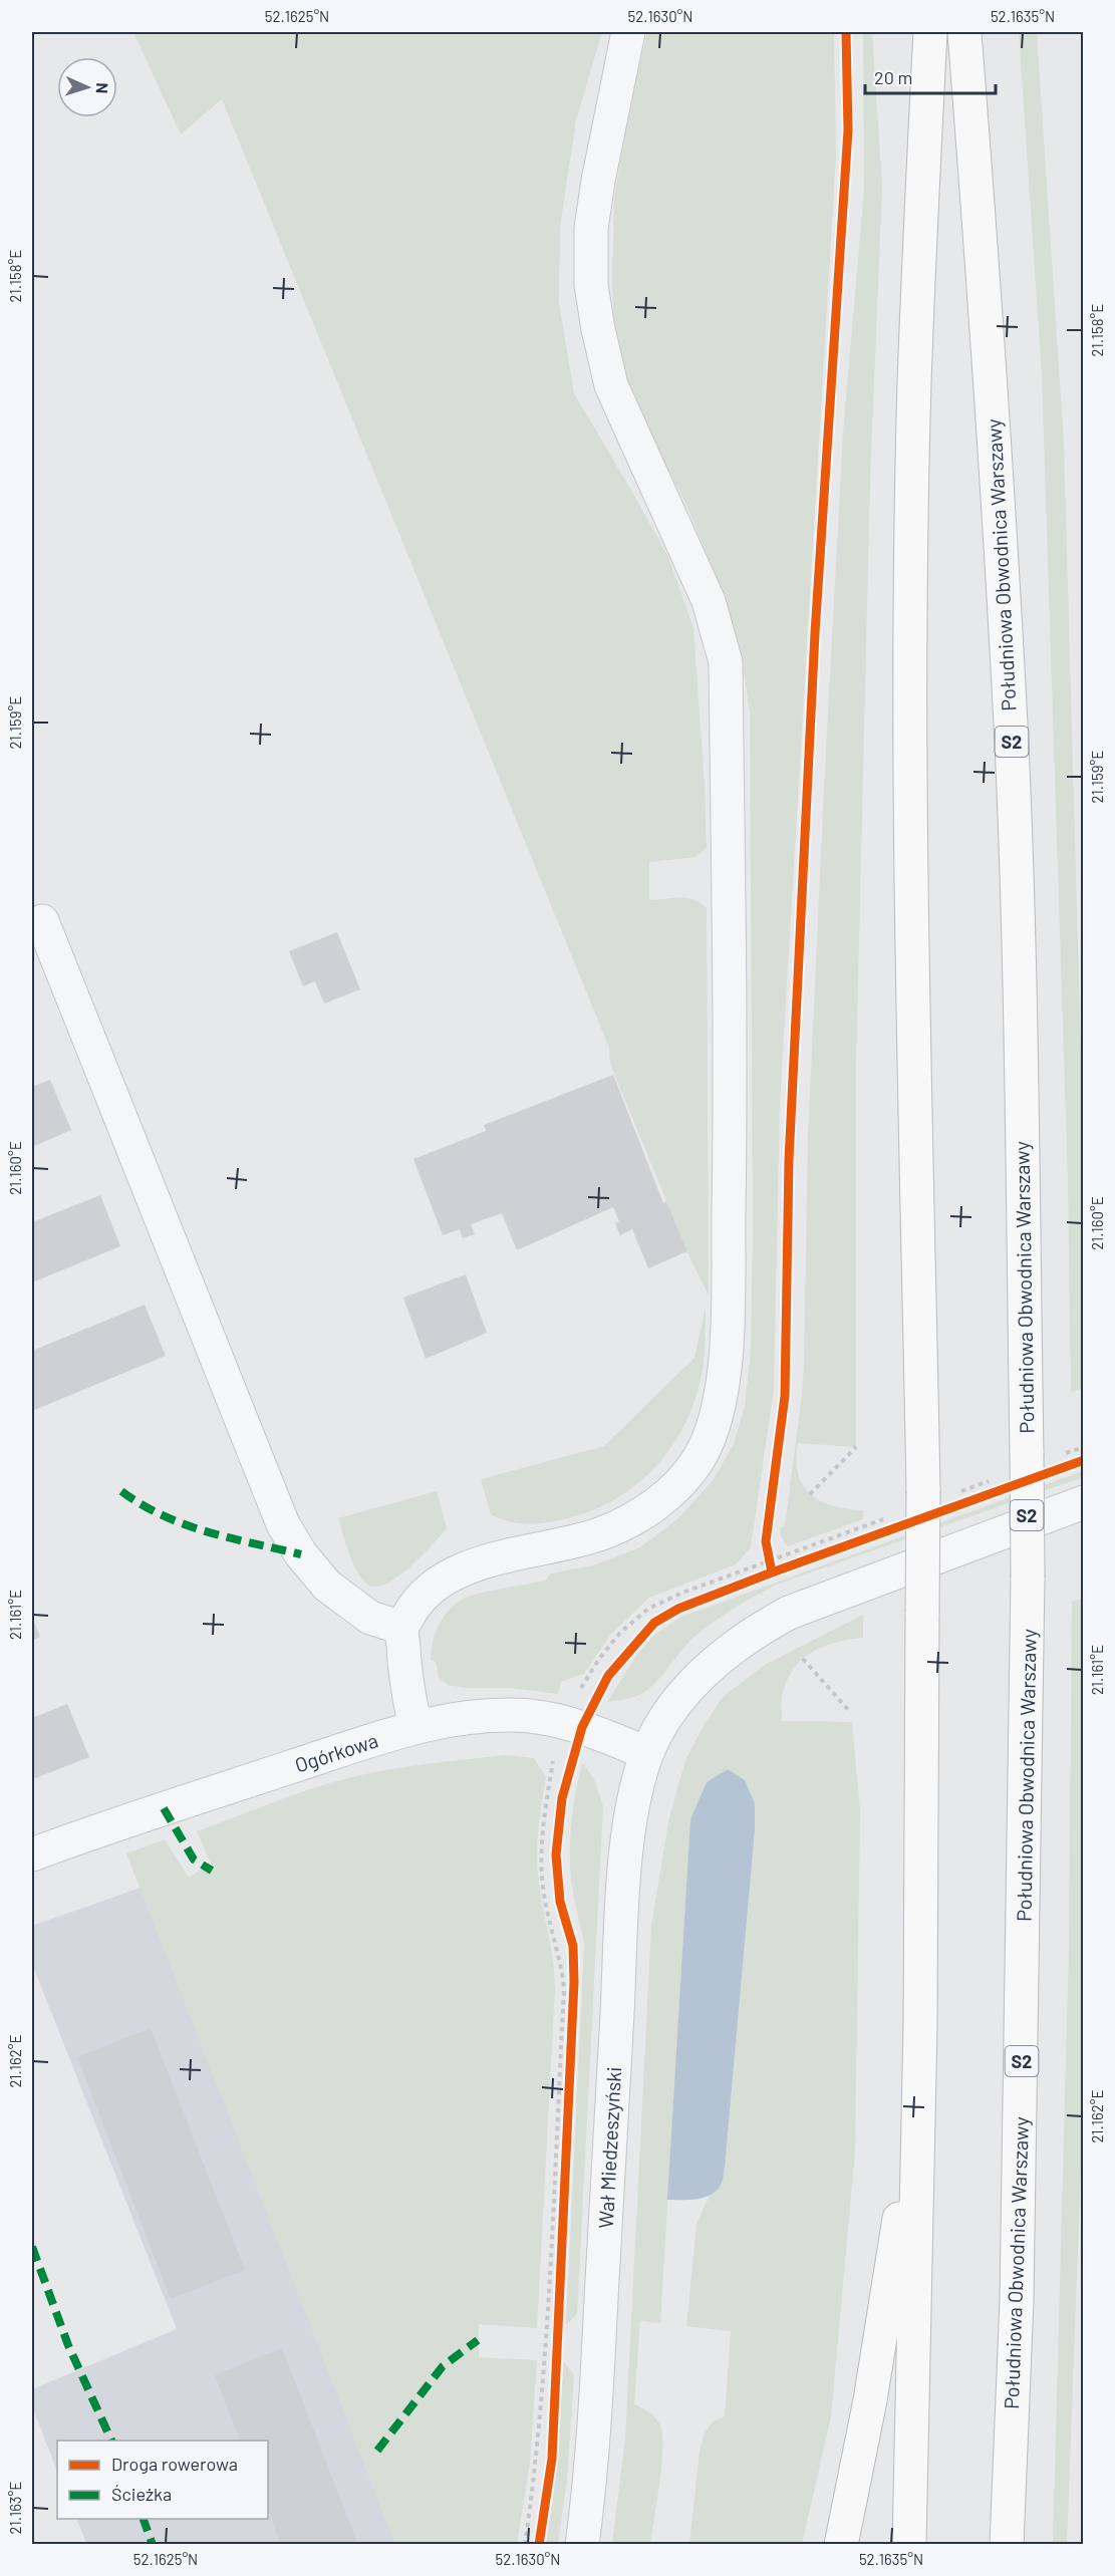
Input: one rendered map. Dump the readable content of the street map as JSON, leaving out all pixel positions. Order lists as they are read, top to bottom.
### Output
{
  "streets": {
    "highway": ["Południowa Obwodnica Warszawy", "S2"],
    "street": ["Ogórkowa", "Wał Miedzeszyński"]
  },
  "crossings": [
    ["Ogórkowa", "Wał Miedzeszyński"]
  ],
  "legend": ["Droga rowerowa", "Ścieżka"],
  "scale_bar": "20 m",
  "north": "right",
  "coordinates": [
    "52.1625°N",
    "52.1630°N",
    "52.1635°N",
    "21.158°E",
    "21.159°E",
    "21.160°E",
    "21.161°E",
    "21.162°E",
    "21.163°E"
  ]
}
